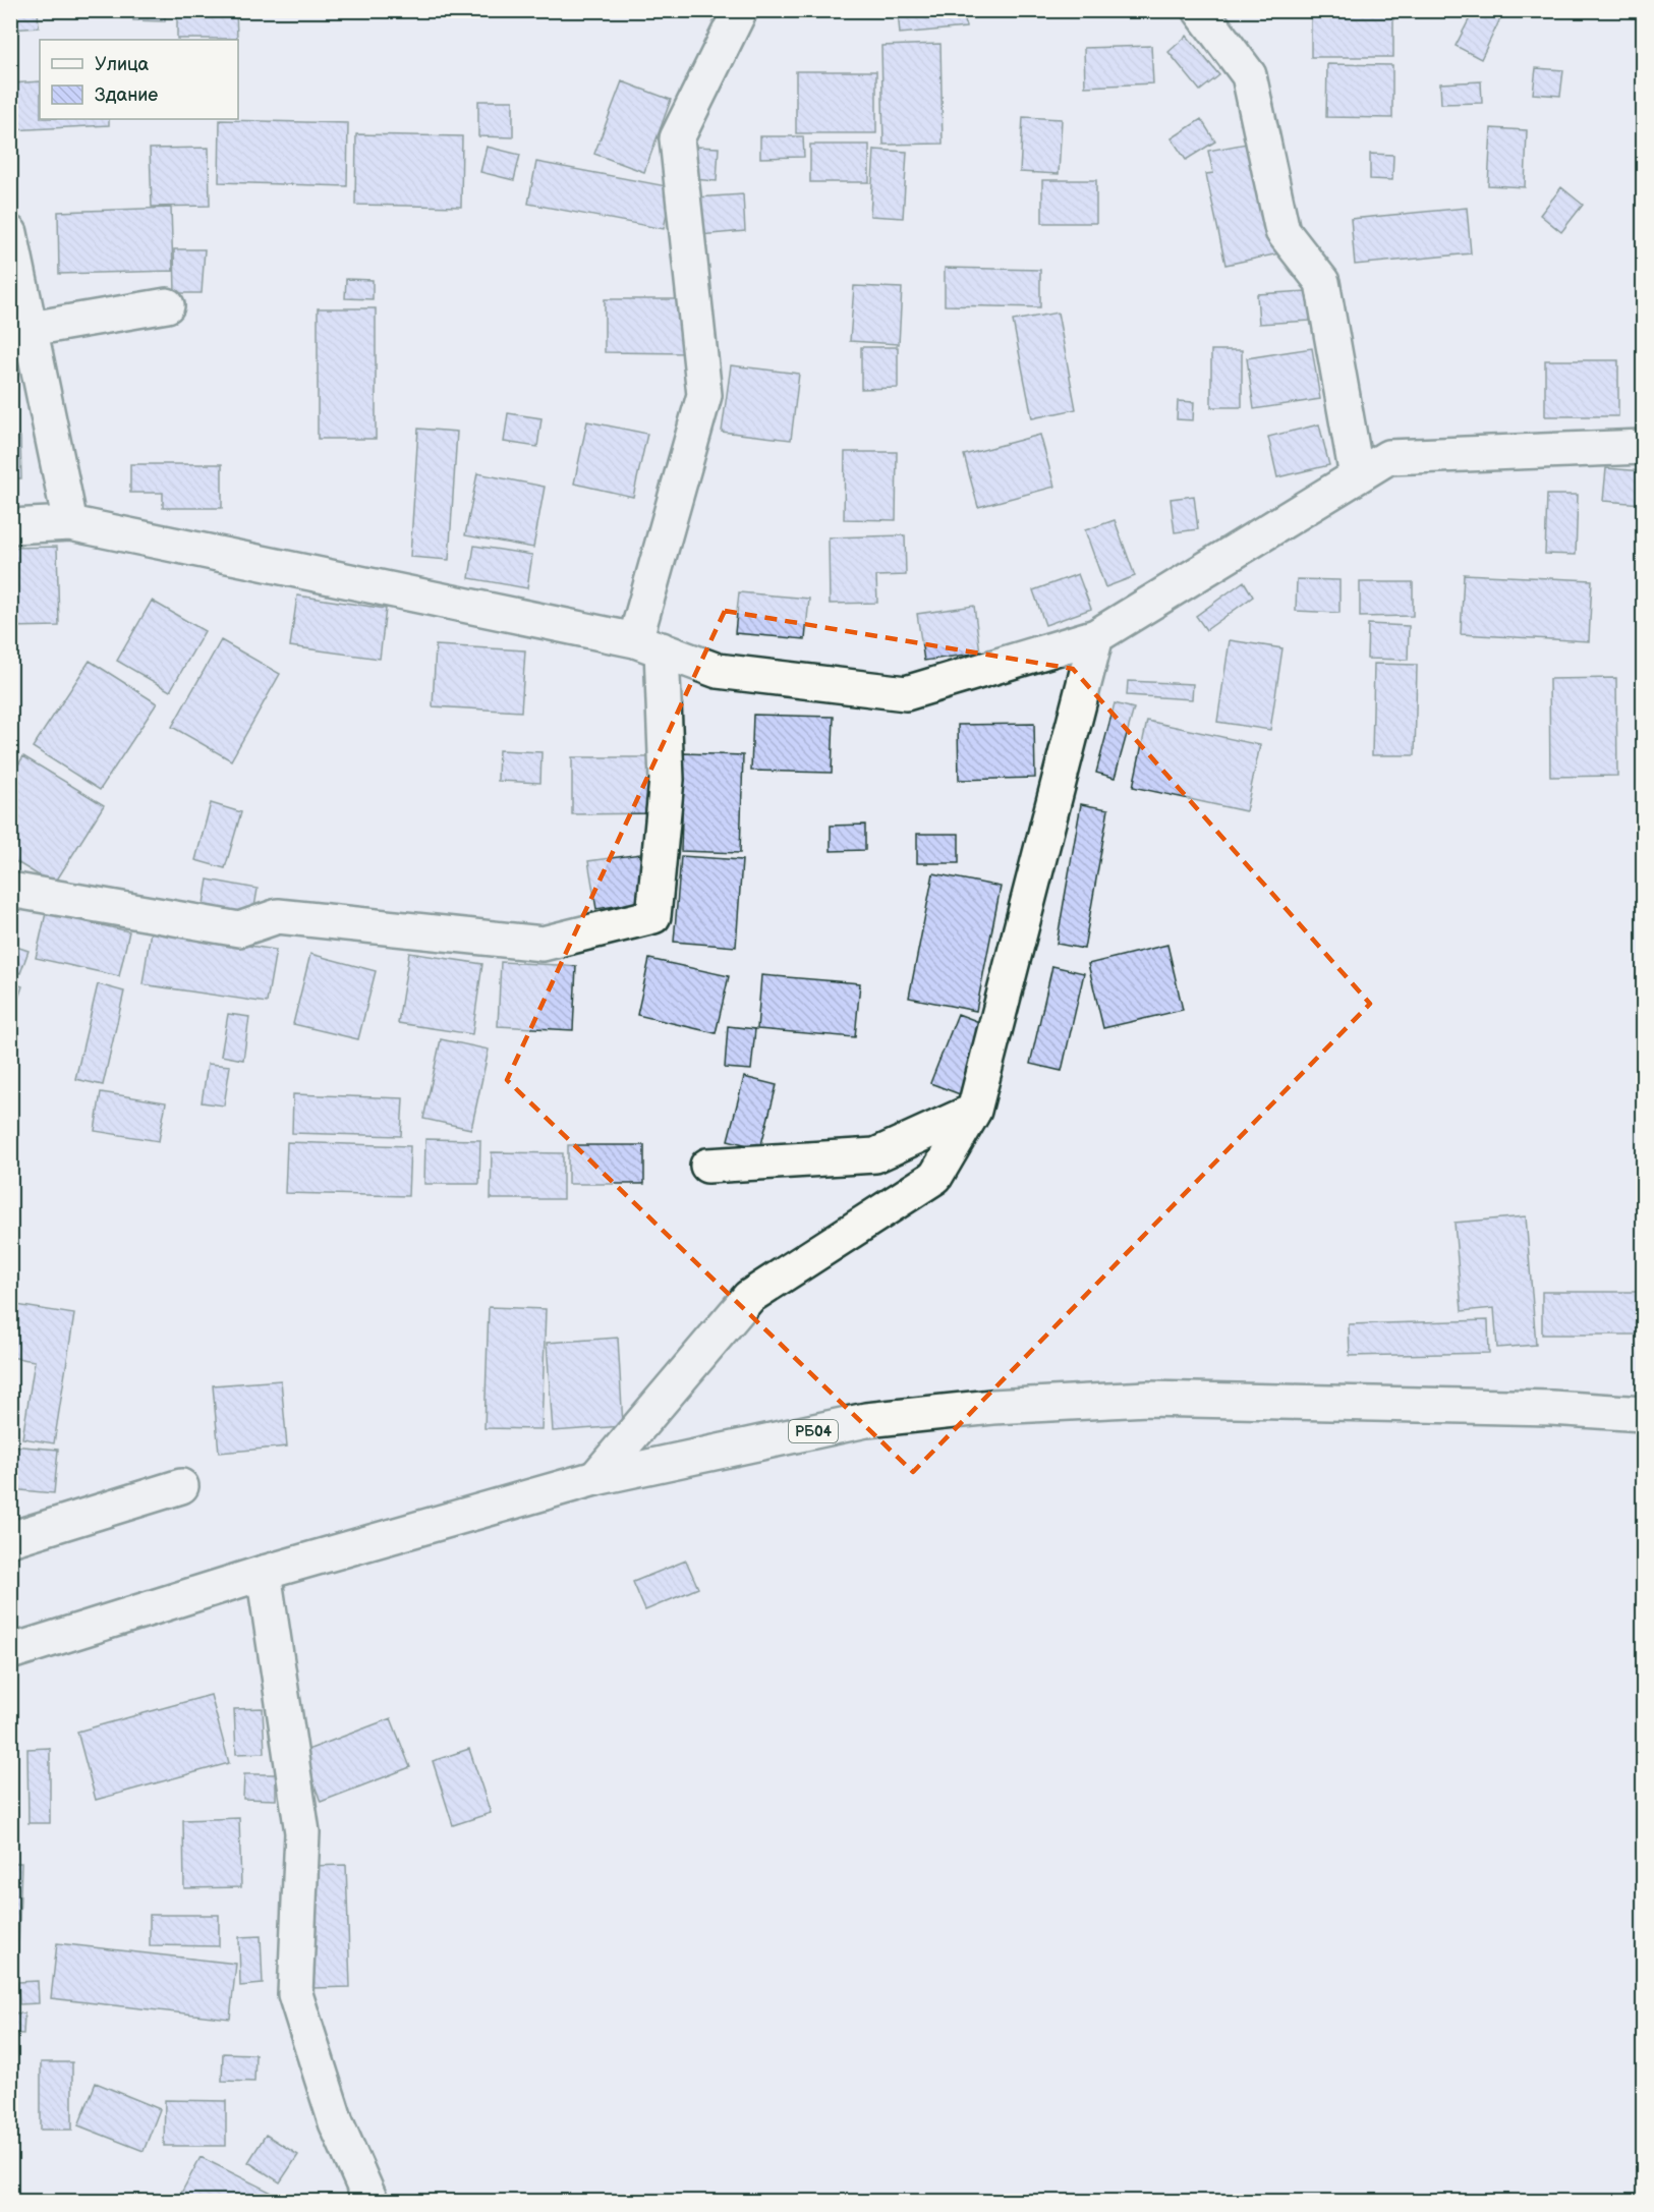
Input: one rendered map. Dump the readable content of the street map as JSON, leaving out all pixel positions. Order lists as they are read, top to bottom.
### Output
{
  "streets": {
    "street": ["РБ04"]
  },
  "legend": ["Улица", "Здание"]
}
